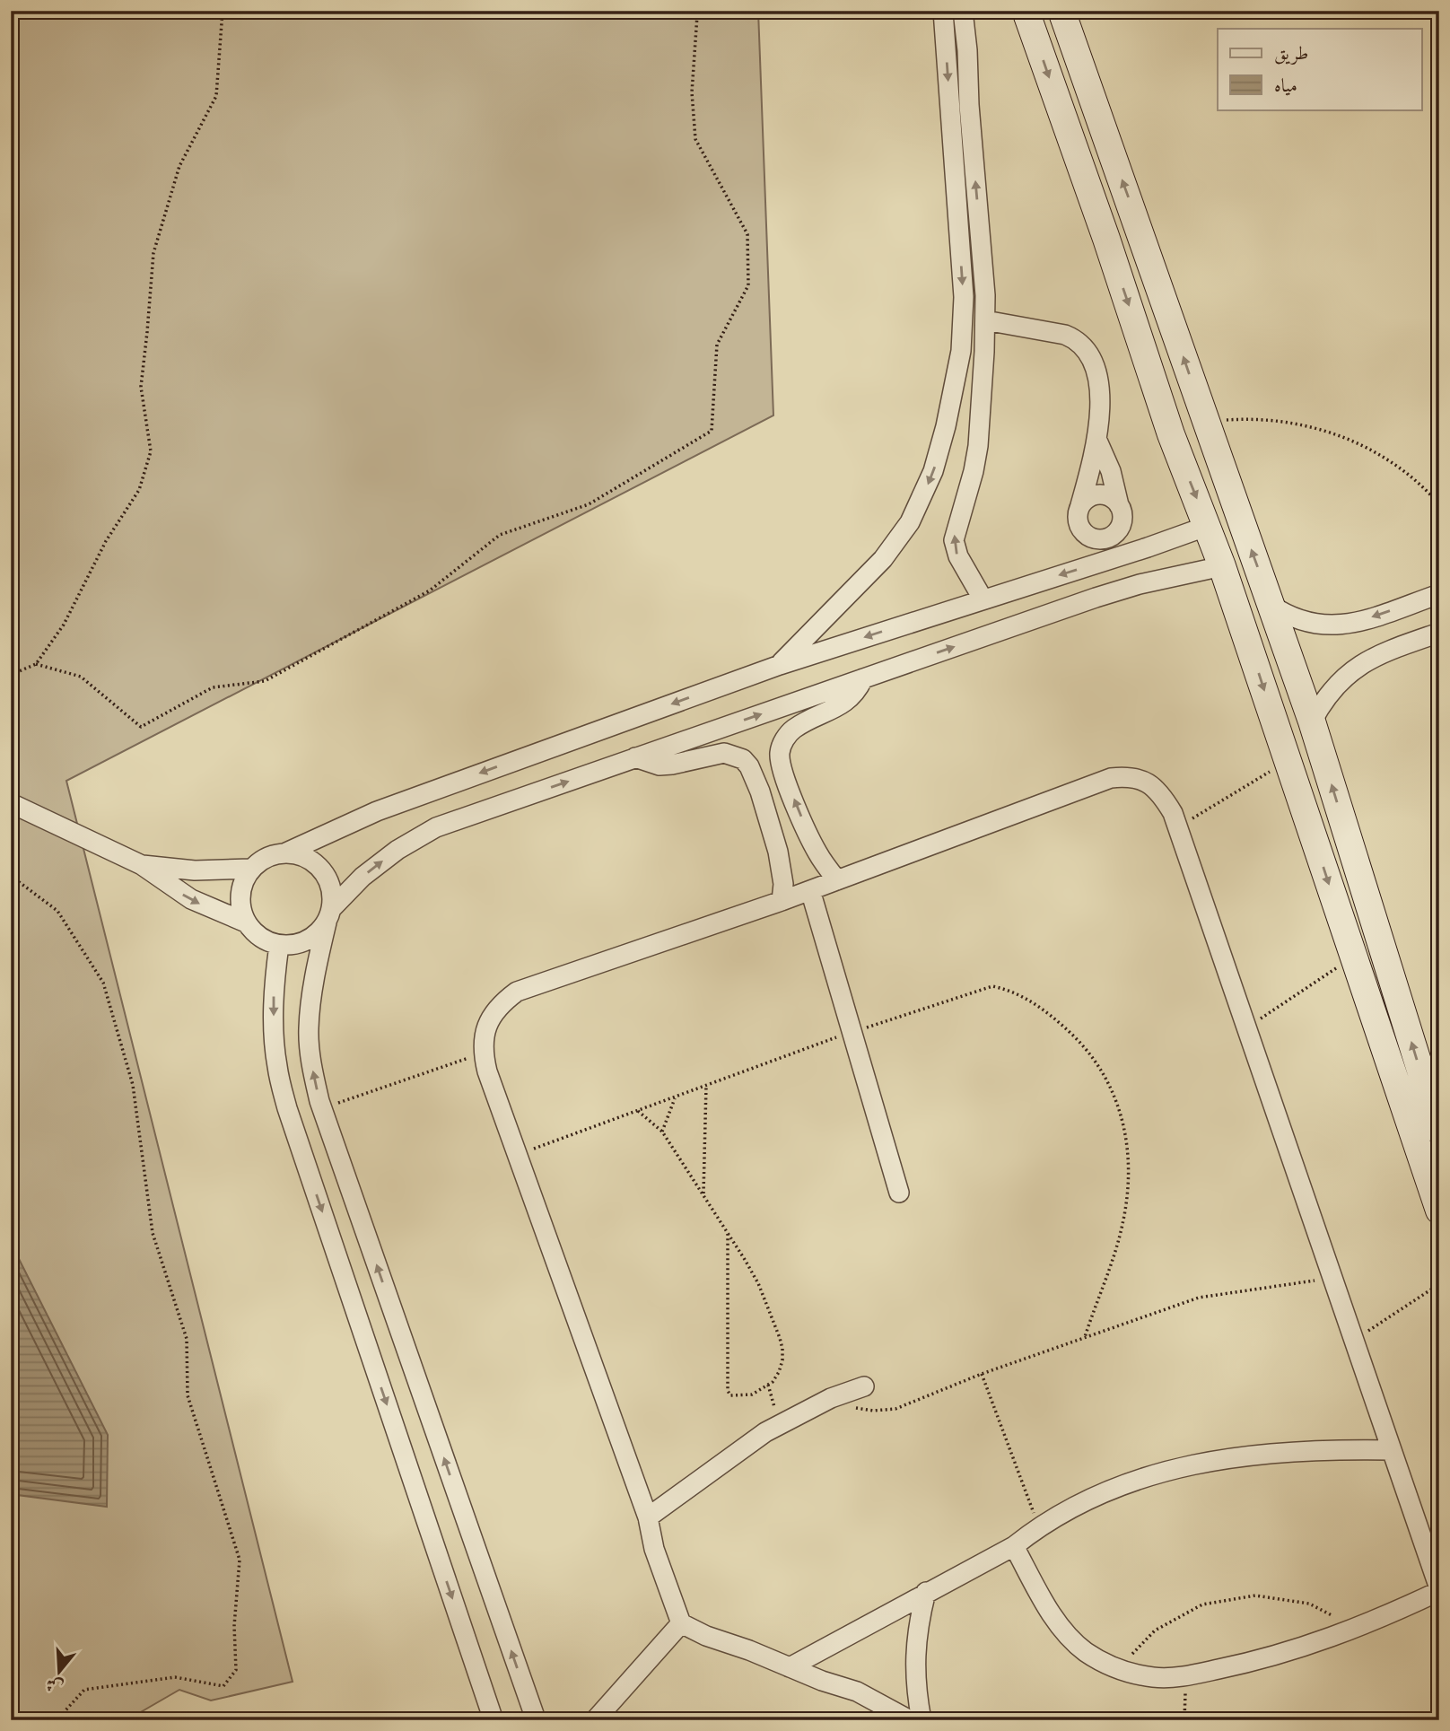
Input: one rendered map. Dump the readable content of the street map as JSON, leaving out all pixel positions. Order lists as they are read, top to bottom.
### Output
{
  "legend": ["طريق", "مياه"],
  "north": "bottom"
}
